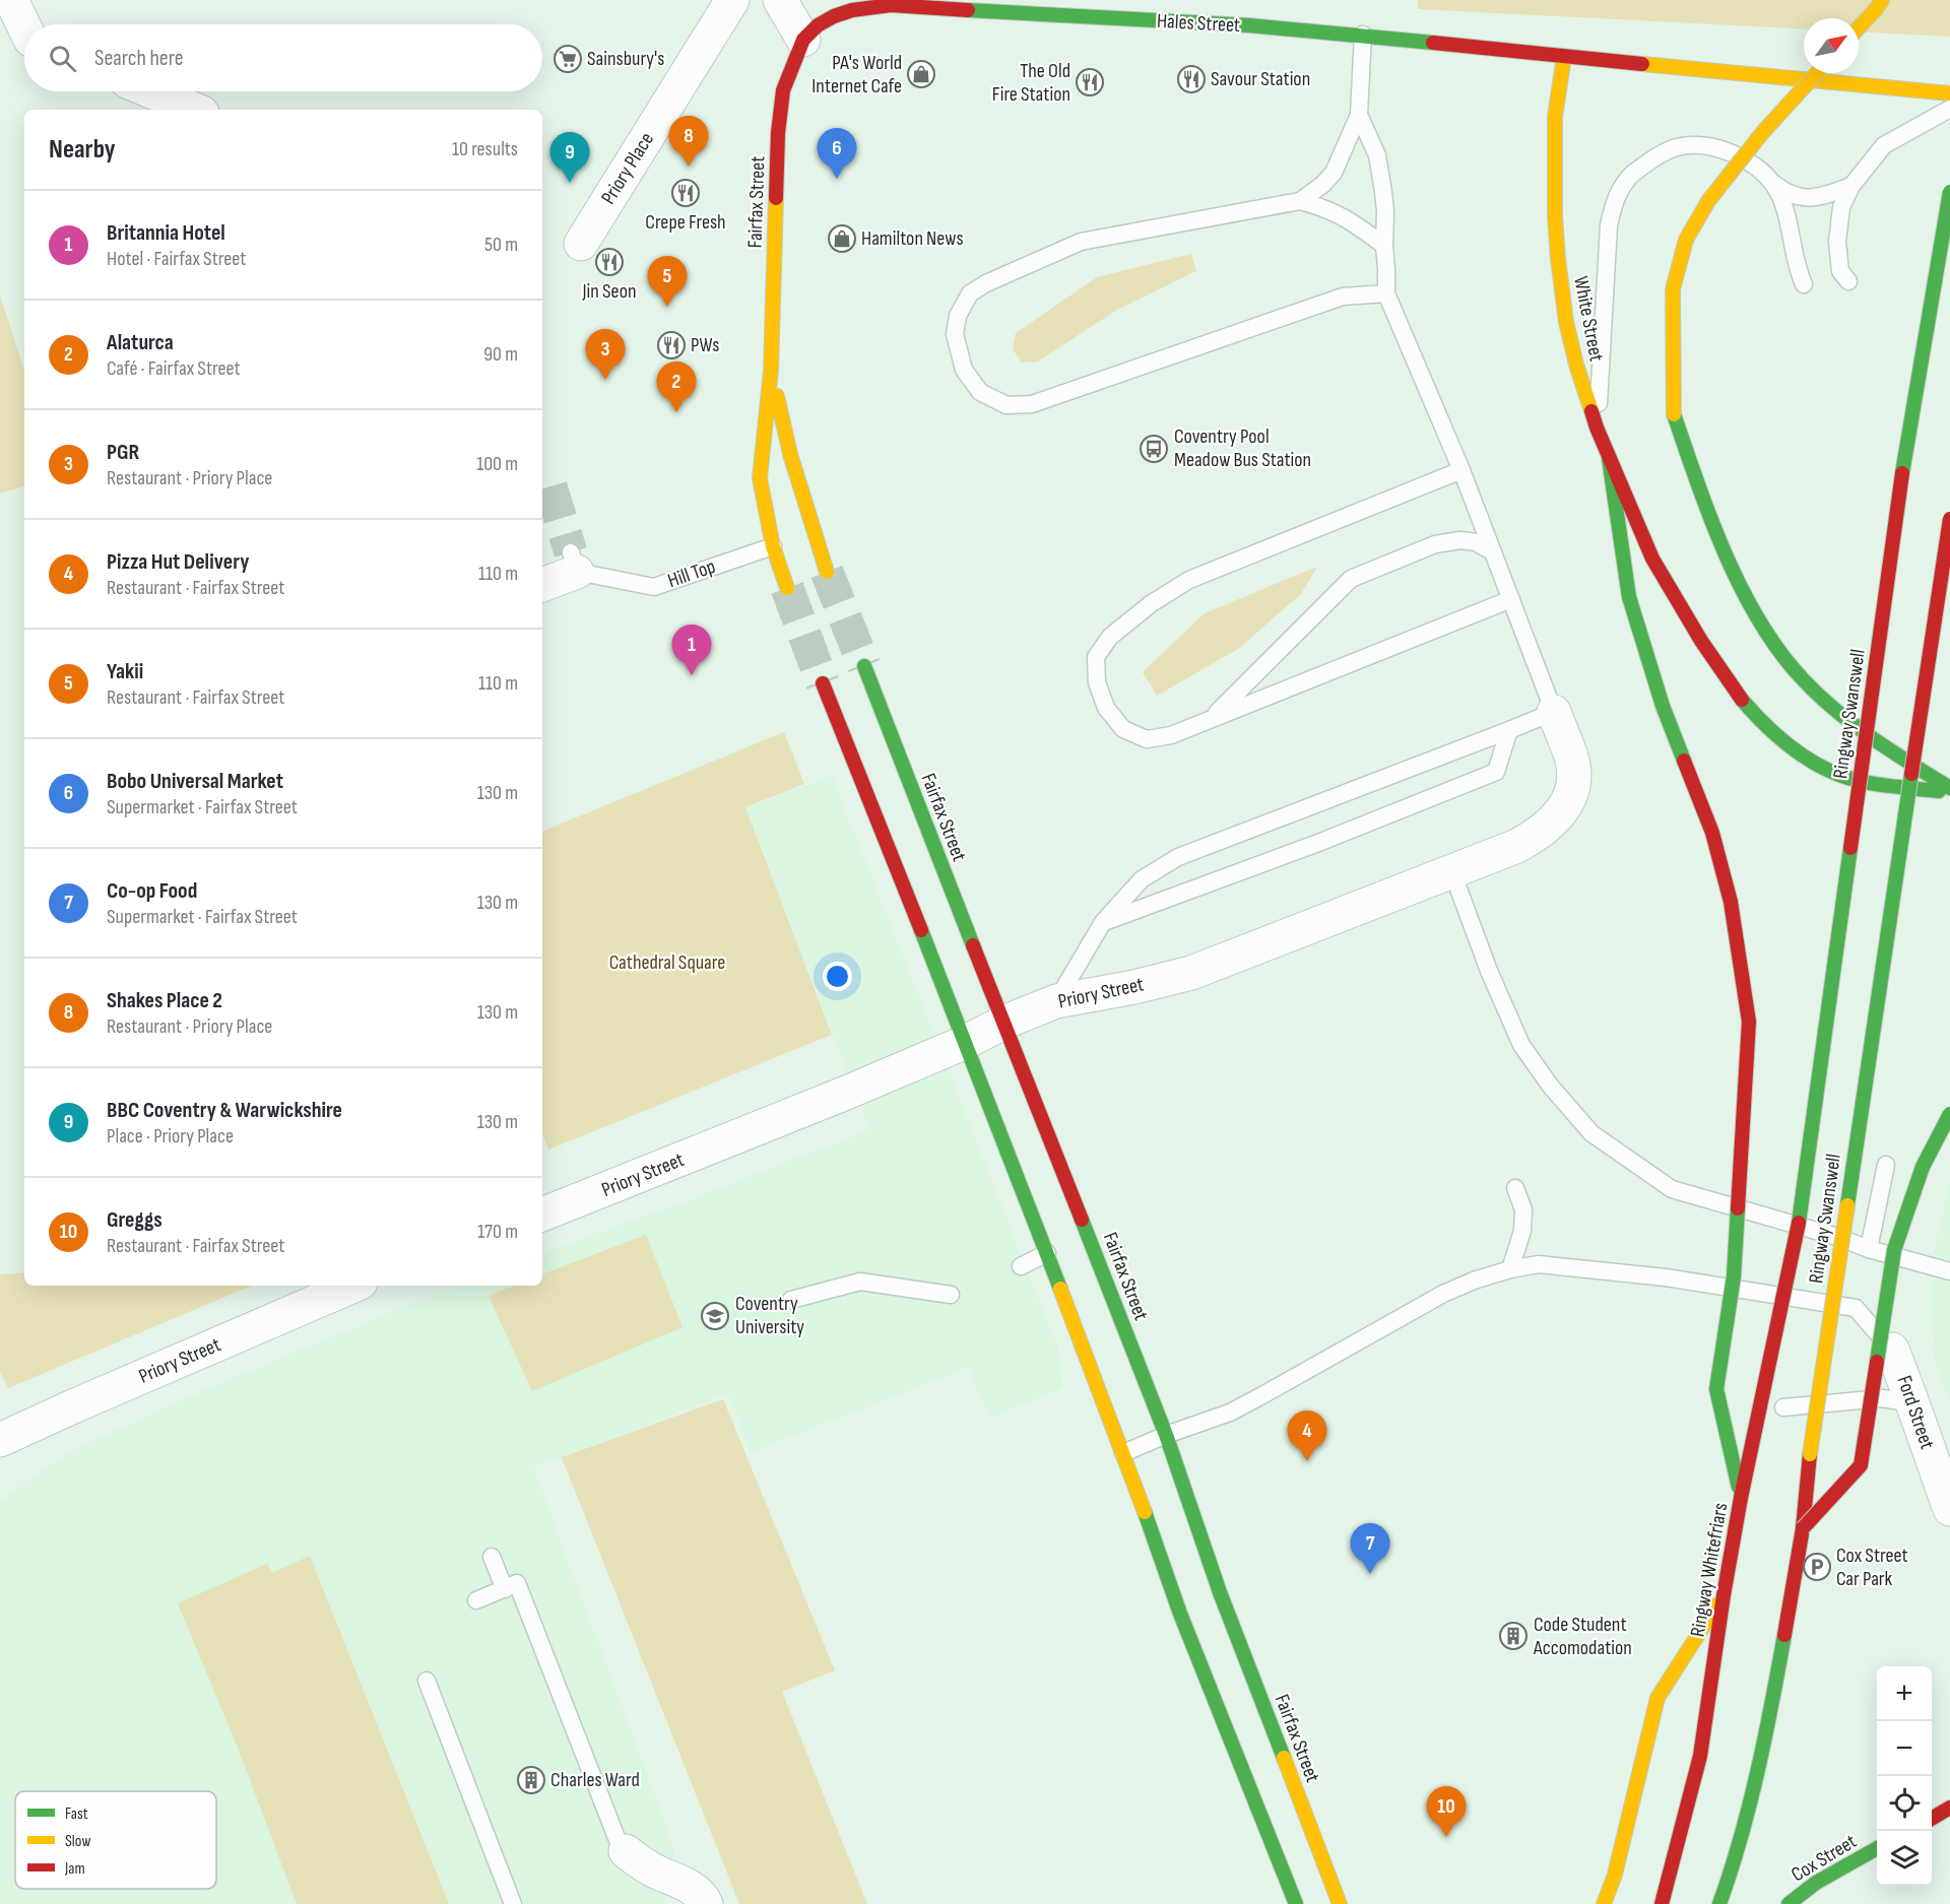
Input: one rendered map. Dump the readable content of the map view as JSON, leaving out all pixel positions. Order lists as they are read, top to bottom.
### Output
{
  "streets": {
    "main road": [
      "Hales Street",
      "Fairfax Street",
      "White Street",
      "Ringway Swanswell",
      "Ringway Whitefriars",
      "Cox Street"
    ],
    "street": [
      "Priory Place",
      "Hill Top",
      "Priory Street",
      "Ford Street"
    ]
  },
  "crossings": [
    ["Hales Street", "Fairfax Street"],
    ["Hales Street", "White Street"],
    ["Fairfax Street", "Hill Top"],
    ["Fairfax Street", "Priory Street"],
    ["Ringway Swanswell", "Ringway Whitefriars"]
  ],
  "parks": ["Cathedral Square"],
  "places": {
    "supermarket": ["Sainsbury's"],
    "shop": ["PA's World Internet Cafe", "Hamilton News"],
    "restaurant": [
      "Savour Station",
      "The Old Fire Station",
      "Crepe Fresh",
      "Jin Seon",
      "PWs"
    ],
    "bus stop": ["Coventry Pool Meadow Bus Station"],
    "school or university": ["Coventry University"],
    "parking": ["Cox Street Car Park"],
    "building": ["Code Student Accomodation", "Charles Ward"]
  },
  "legend": ["Fast", "Slow", "Jam"],
  "north": "top right",
  "page": {
    "search": "Search here",
    "heading": ["Nearby", "10 results"],
    "pins": [
      "8",
      "6",
      "9",
      "5",
      "3",
      "2",
      "1",
      "4",
      "7",
      "10"
    ],
    "list": [
      {
        "mark": "1",
        "name": "Britannia Hotel",
        "note": "Hotel · Fairfax Street",
        "value": "50 m"
      },
      {
        "mark": "2",
        "name": "Alaturca",
        "note": "Café · Fairfax Street",
        "value": "90 m"
      },
      {
        "mark": "3",
        "name": "PGR",
        "note": "Restaurant · Priory Place",
        "value": "100 m"
      },
      {
        "mark": "4",
        "name": "Pizza Hut Delivery",
        "note": "Restaurant · Fairfax Street",
        "value": "110 m"
      },
      {
        "mark": "5",
        "name": "Yakii",
        "note": "Restaurant · Fairfax Street",
        "value": "110 m"
      },
      {
        "mark": "6",
        "name": "Bobo Universal Market",
        "note": "Supermarket · Fairfax Street",
        "value": "130 m"
      },
      {
        "mark": "7",
        "name": "Co-op Food",
        "note": "Supermarket · Fairfax Street",
        "value": "130 m"
      },
      {
        "mark": "8",
        "name": "Shakes Place 2",
        "note": "Restaurant · Priory Place",
        "value": "130 m"
      },
      {
        "mark": "9",
        "name": "BBC Coventry & Warwickshire",
        "note": "Place · Priory Place",
        "value": "130 m"
      },
      {
        "mark": "10",
        "name": "Greggs",
        "note": "Restaurant · Fairfax Street",
        "value": "170 m"
      }
    ],
    "map_buttons": ["+", "−"]
  }
}
